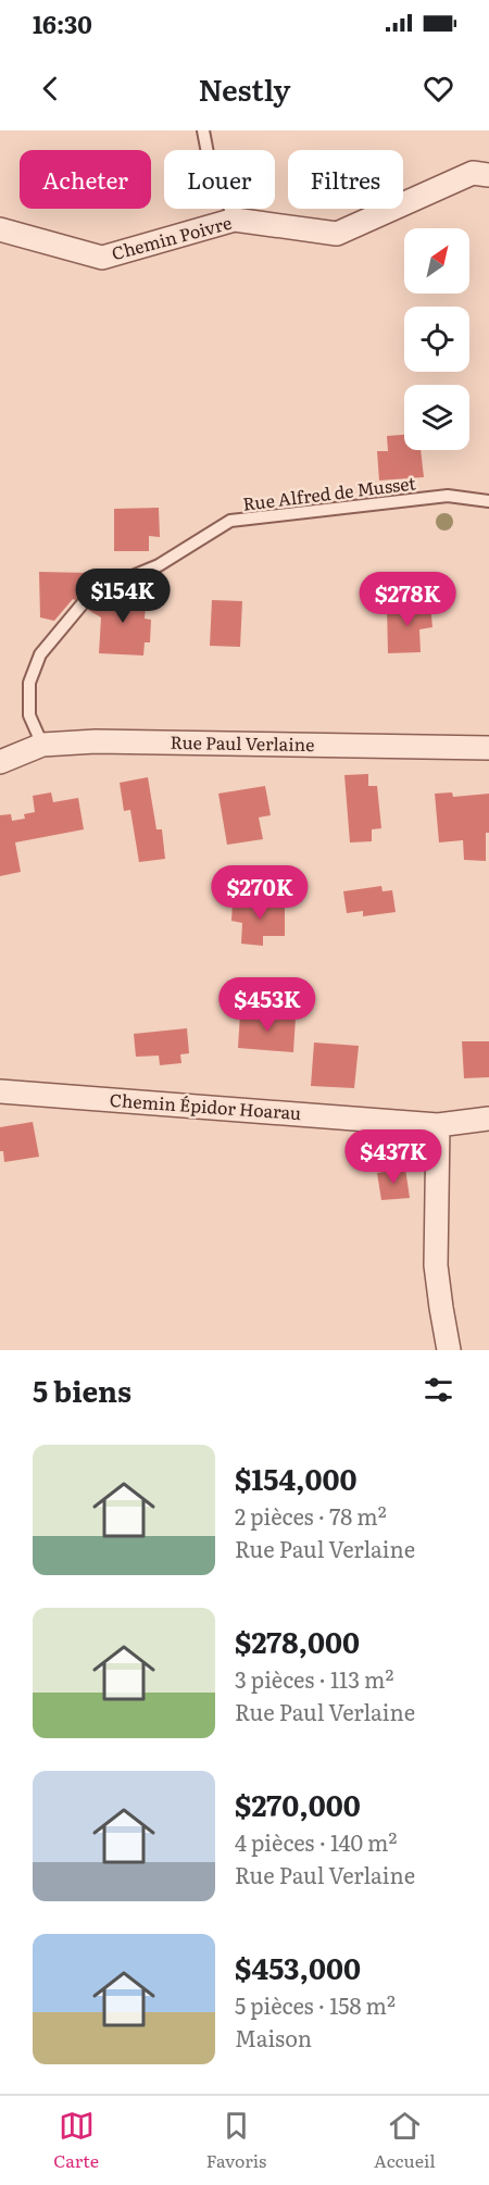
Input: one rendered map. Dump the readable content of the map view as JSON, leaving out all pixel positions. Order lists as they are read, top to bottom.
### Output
{
  "streets": {
    "street": ["Chemin Poivre", "Rue Paul Verlaine", "Chemin Épidor Hoarau"],
    "lane": ["Rue Alfred de Musset"]
  },
  "crossings": [
    ["Rue Alfred de Musset", "Rue Paul Verlaine"]
  ],
  "north": "top right",
  "page": {
    "status": "16:30",
    "header": "Nestly",
    "chip": ["Acheter", "Louer", "Filtres"],
    "price": [
      "$154K",
      "$278K",
      "$270K",
      "$453K",
      "$437K"
    ],
    "heading": "5 biens",
    "list": [
      {
        "name": "$154,000",
        "note": "2 pièces · 78 m² · Rue Paul Verlaine"
      },
      {
        "name": "$278,000",
        "note": "3 pièces · 113 m² · Rue Paul Verlaine"
      },
      {
        "name": "$270,000",
        "note": "4 pièces · 140 m² · Rue Paul Verlaine"
      },
      {
        "name": "$453,000",
        "note": "5 pièces · 158 m² · Maison"
      }
    ],
    "tabs": ["Carte", "Favoris", "Accueil"]
  }
}
